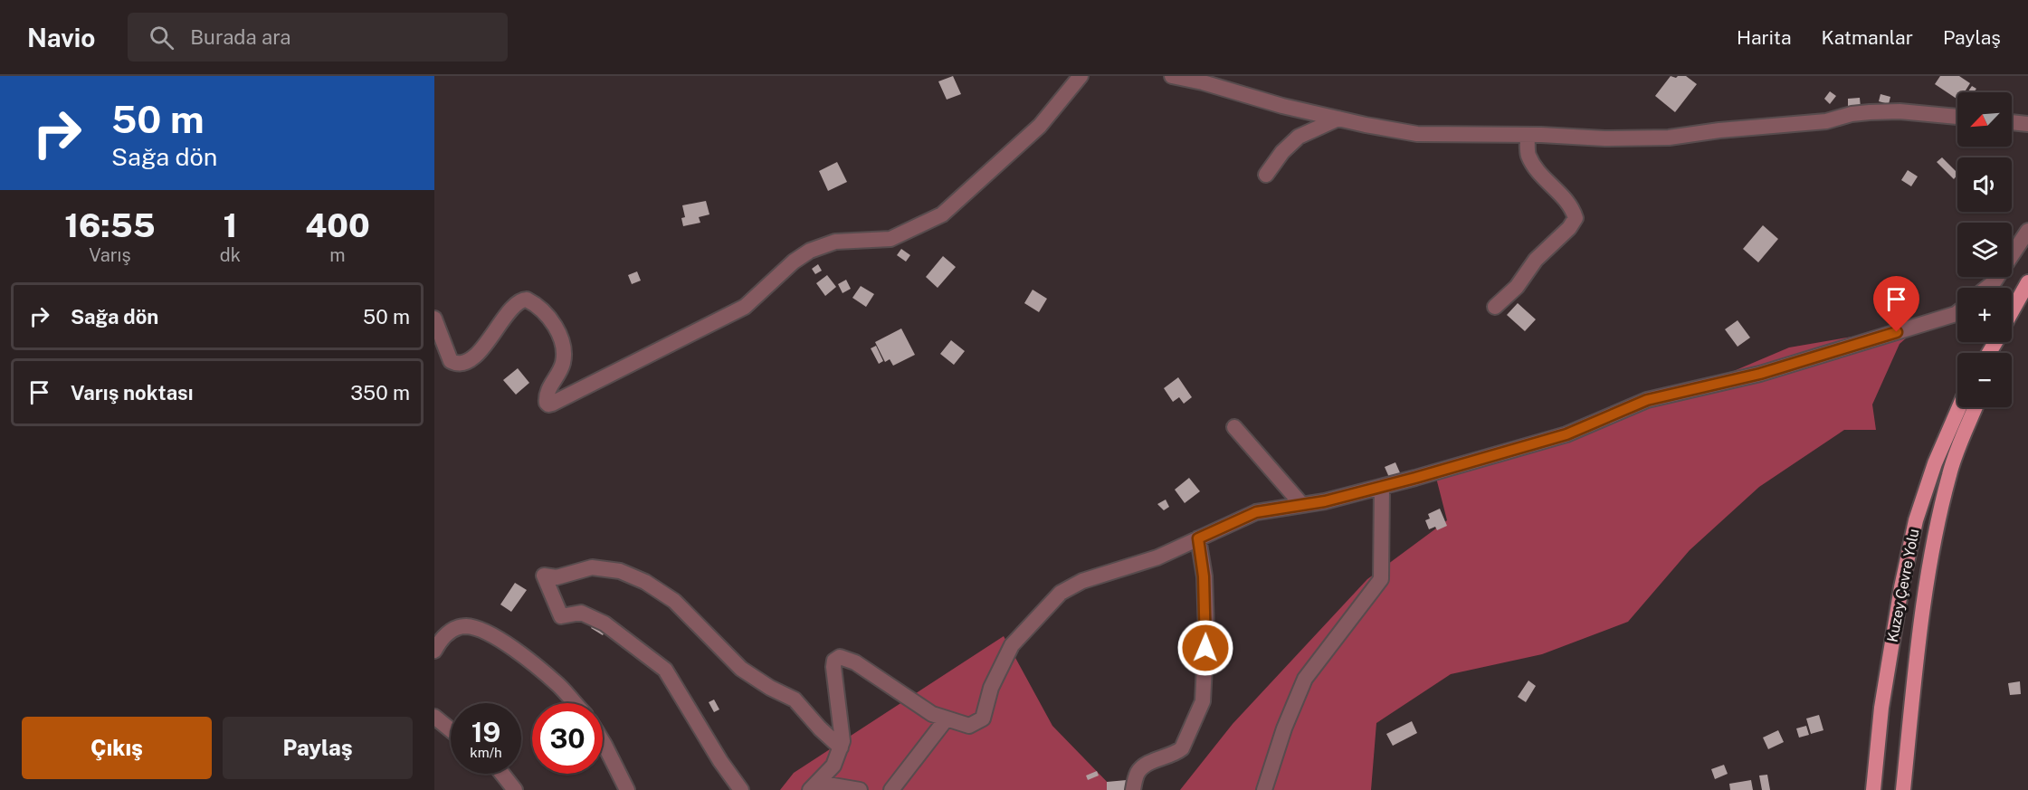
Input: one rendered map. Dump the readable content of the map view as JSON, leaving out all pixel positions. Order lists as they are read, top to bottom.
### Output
{
  "streets": {
    "main road": ["Kuzey Çevre Yolu"]
  },
  "north": "bottom left",
  "page": {
    "header": "Navio",
    "search": "Burada ara",
    "nav": ["Harita", "Katmanlar", "Paylaş"],
    "turn": ["50 m", "Sağa dön"],
    "map_buttons": ["+", "−"],
    "eta": [
      "16:55",
      "Varış",
      "1",
      "dk",
      "400",
      "m"
    ],
    "list": [
      {
        "name": "Sağa dön",
        "value": "50 m"
      },
      {
        "name": "Varış noktası",
        "value": "350 m"
      }
    ],
    "speed": "19 km/h",
    "limit": "30",
    "buttons": ["Çıkış", "Paylaş"]
  }
}
